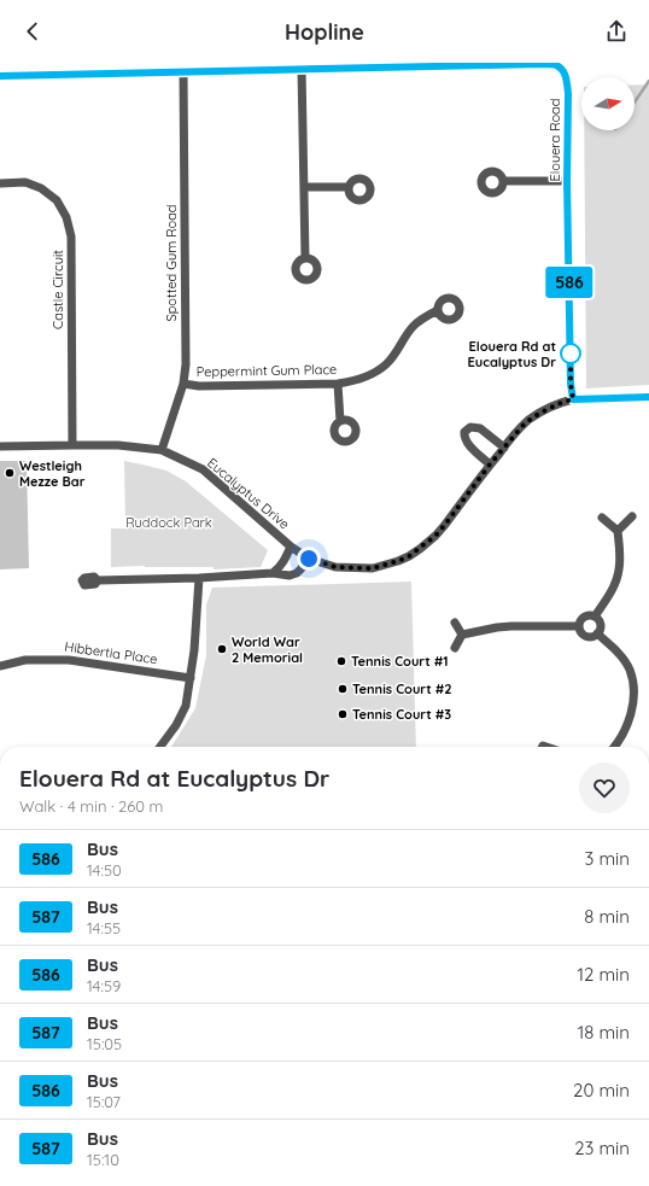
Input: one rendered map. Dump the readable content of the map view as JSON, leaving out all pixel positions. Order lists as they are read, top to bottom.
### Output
{
  "streets": {
    "street": [
      "Elouera Road",
      "Spotted Gum Road",
      "Castle Circuit",
      "Peppermint Gum Place",
      "Eucalyptus Drive",
      "Hibbertia Place"
    ]
  },
  "crossings": [
    ["Elouera Road", "Spotted Gum Road"],
    ["Elouera Road", "Eucalyptus Drive"],
    ["Spotted Gum Road", "Peppermint Gum Place"],
    ["Spotted Gum Road", "Eucalyptus Drive"],
    ["Castle Circuit", "Eucalyptus Drive"]
  ],
  "parks": ["Ruddock Park"],
  "places": [
    "Elouera Rd at Eucalyptus Dr",
    "Westleigh Mezze Bar",
    "World War 2 Memorial",
    "Tennis Court #1",
    "Tennis Court #2",
    "Tennis Court #3"
  ],
  "lines": ["bus line 586"],
  "north": "right",
  "page": {
    "header": "Hopline",
    "on_map": "586",
    "heading": ["Elouera Rd at Eucalyptus Dr", "Walk · 4 min · 260 m"],
    "list": [
      {
        "mark": "586",
        "name": "Bus",
        "note": "14:50",
        "value": "3 min"
      },
      {
        "mark": "587",
        "name": "Bus",
        "note": "14:55",
        "value": "8 min"
      },
      {
        "mark": "586",
        "name": "Bus",
        "note": "14:59",
        "value": "12 min"
      },
      {
        "mark": "587",
        "name": "Bus",
        "note": "15:05",
        "value": "18 min"
      },
      {
        "mark": "586",
        "name": "Bus",
        "note": "15:07",
        "value": "20 min"
      },
      {
        "mark": "587",
        "name": "Bus",
        "note": "15:10",
        "value": "23 min"
      }
    ]
  }
}
